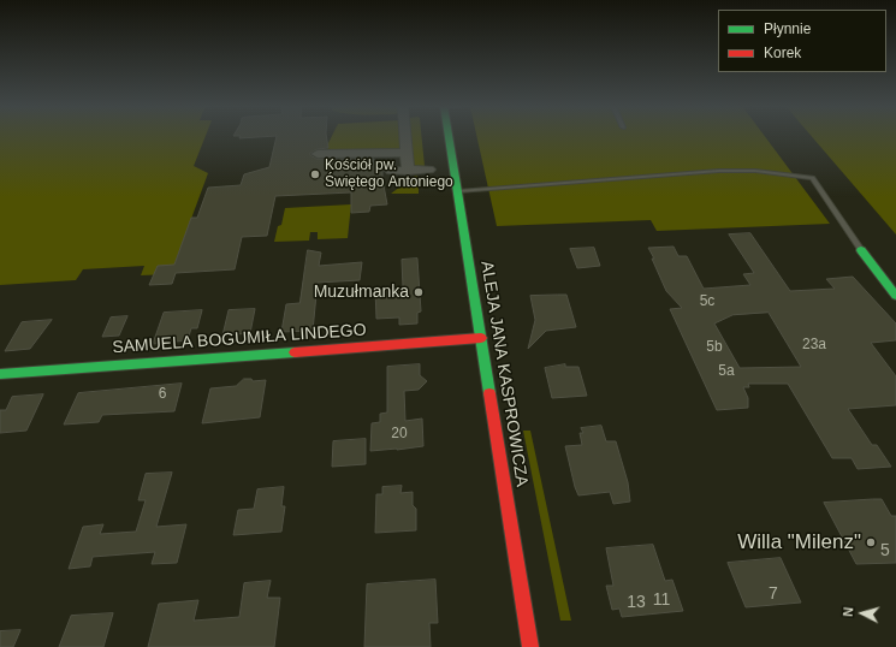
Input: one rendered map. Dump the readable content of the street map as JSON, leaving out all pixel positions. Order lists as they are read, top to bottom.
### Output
{
  "streets": {
    "street": ["SAMUELA BOGUMIŁA LINDEGO", "ALEJA JANA KASPROWICZA"]
  },
  "crossings": [
    ["SAMUELA BOGUMIŁA LINDEGO", "ALEJA JANA KASPROWICZA"]
  ],
  "places": ["Kościół pw. Świętego Antoniego", "Muzułmanka", "Willa \"Milenz\""],
  "house_numbers": [
    "5c",
    "23a",
    "5b",
    "5a",
    "6",
    "20",
    "5",
    "7",
    "11",
    "13"
  ],
  "legend": ["Płynnie", "Korek"],
  "north": "left"
}
